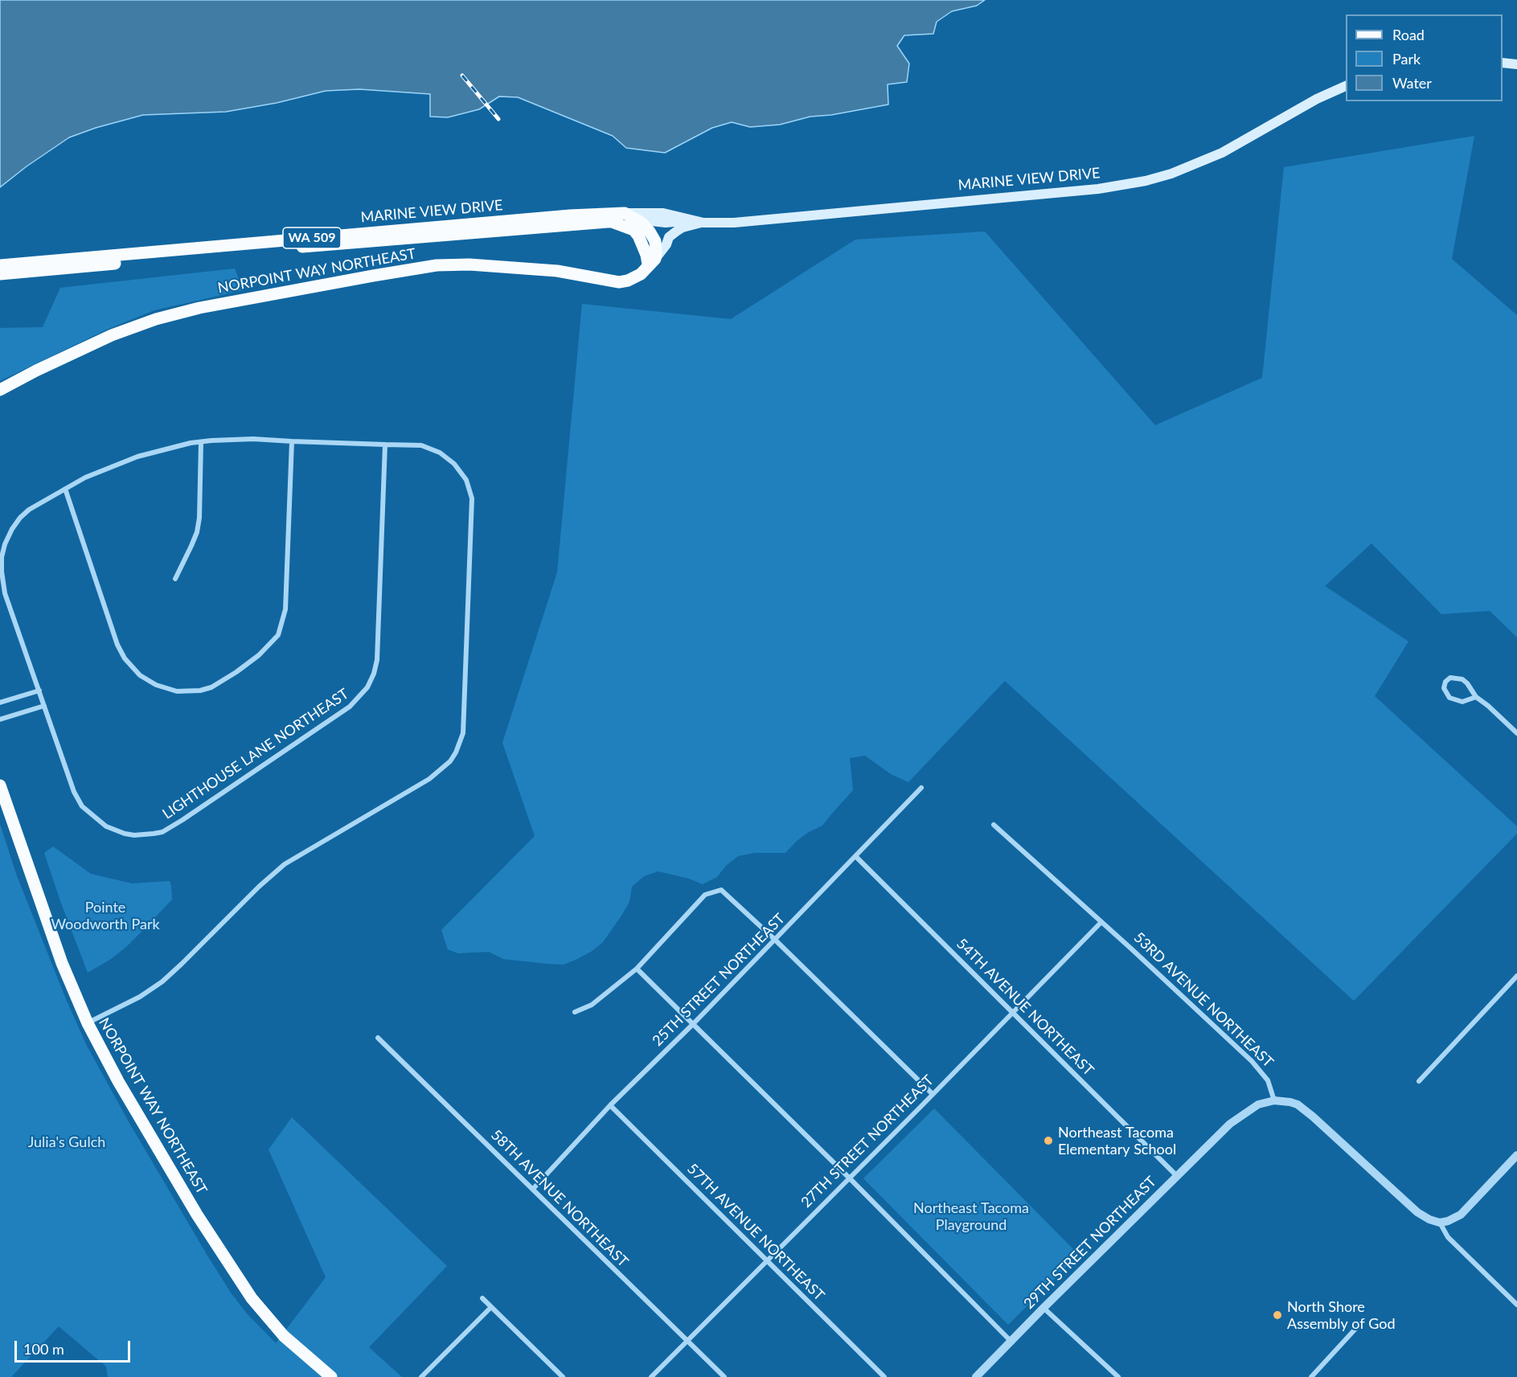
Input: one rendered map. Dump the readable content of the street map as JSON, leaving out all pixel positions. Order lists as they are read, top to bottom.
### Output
{
  "streets": {
    "main road": ["MARINE VIEW DRIVE", "WA 509", "NORPOINT WAY NORTHEAST"],
    "street": [
      "LIGHTHOUSE LANE NORTHEAST",
      "25TH STREET NORTHEAST",
      "53RD AVENUE NORTHEAST",
      "54TH AVENUE NORTHEAST",
      "27TH STREET NORTHEAST",
      "58TH AVENUE NORTHEAST",
      "57TH AVENUE NORTHEAST",
      "29TH STREET NORTHEAST"
    ]
  },
  "crossings": [
    ["NORPOINT WAY NORTHEAST", "LIGHTHOUSE LANE NORTHEAST"],
    ["25TH STREET NORTHEAST", "54TH AVENUE NORTHEAST"],
    ["25TH STREET NORTHEAST", "58TH AVENUE NORTHEAST"],
    ["25TH STREET NORTHEAST", "57TH AVENUE NORTHEAST"],
    ["53RD AVENUE NORTHEAST", "27TH STREET NORTHEAST"],
    ["53RD AVENUE NORTHEAST", "29TH STREET NORTHEAST"],
    ["54TH AVENUE NORTHEAST", "27TH STREET NORTHEAST"],
    ["54TH AVENUE NORTHEAST", "29TH STREET NORTHEAST"],
    ["27TH STREET NORTHEAST", "58TH AVENUE NORTHEAST"],
    ["27TH STREET NORTHEAST", "57TH AVENUE NORTHEAST"]
  ],
  "parks": ["Pointe Woodworth Park", "Julia's Gulch", "Northeast Tacoma Playground"],
  "places": ["Northeast Tacoma Elementary School", "North Shore Assembly of God"],
  "legend": ["Road", "Park", "Water"],
  "scale_bar": "100 m"
}
